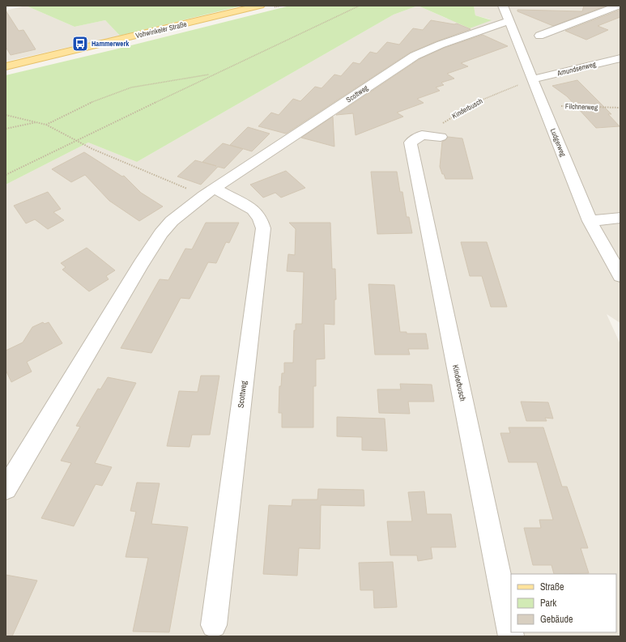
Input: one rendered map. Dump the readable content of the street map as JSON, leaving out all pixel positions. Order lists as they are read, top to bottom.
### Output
{
  "streets": {
    "main road": ["Vohwinkeler Straße"],
    "street": [
      "Amundsenweg",
      "Scottweg",
      "Kinderbusch",
      "Ludgerweg"
    ],
    "path": ["Filchnerweg"]
  },
  "crossings": [
    ["Amundsenweg", "Kinderbusch"],
    ["Amundsenweg", "Ludgerweg"],
    ["Scottweg", "Ludgerweg"],
    ["Filchnerweg", "Ludgerweg"],
    ["Kinderbusch", "Ludgerweg"]
  ],
  "places": {
    "bus stop": ["Hammerwerk"]
  },
  "legend": ["Straße", "Park", "Gebäude"]
}
